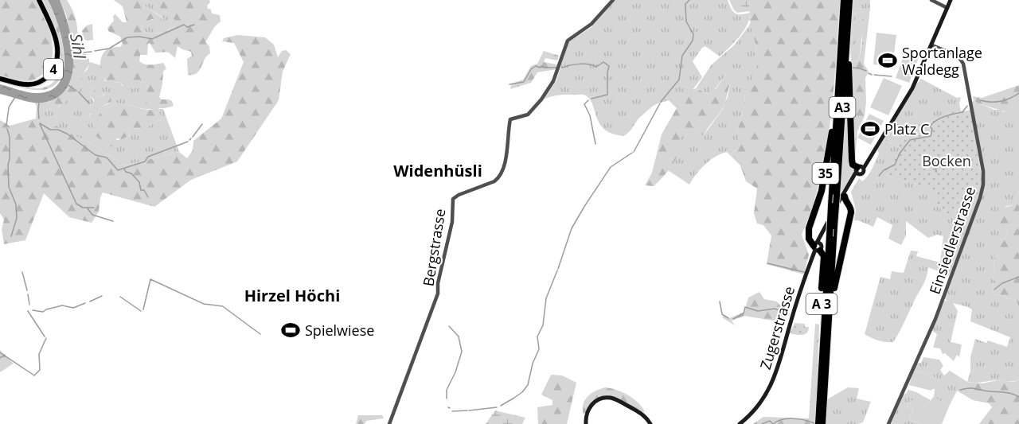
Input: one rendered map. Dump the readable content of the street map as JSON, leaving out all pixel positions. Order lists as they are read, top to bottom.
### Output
{
  "streets": {
    "highway": ["A3", "35", "A 3"],
    "main road": ["4", "Zugerstrasse"],
    "street": ["Einsiedlerstrasse", "Bergstrasse"]
  },
  "crossings": [
    ["A3", "35"],
    ["A3", "A 3"],
    ["35", "A 3"],
    ["35", "Zugerstrasse"],
    ["Einsiedlerstrasse", "Zugerstrasse"],
    ["A 3", "Zugerstrasse"]
  ],
  "districts": ["Widenhüsli", "Hirzel Höchi"],
  "water": ["Sihl"],
  "parks": ["Bocken"],
  "places": {
    "sports": ["Sportanlage Waldegg", "Platz C", "Spielwiese"]
  }
}
